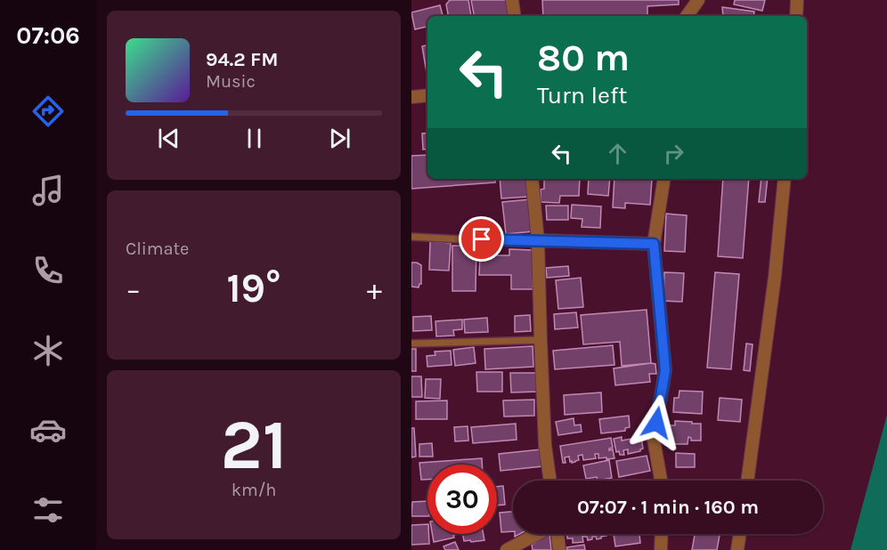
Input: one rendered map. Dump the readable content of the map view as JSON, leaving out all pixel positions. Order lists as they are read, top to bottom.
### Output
{
  "page": {
    "tabs": "07:06",
    "turn": ["80 m", "Turn left"],
    "song": ["94.2 FM", "Music"],
    "tile": [
      "Climate",
      ["21", "km/h"]
    ],
    "heat": ["−", "19°", "+"],
    "limit": "30",
    "trip": "07:07 · 1 min · 160 m"
  }
}
